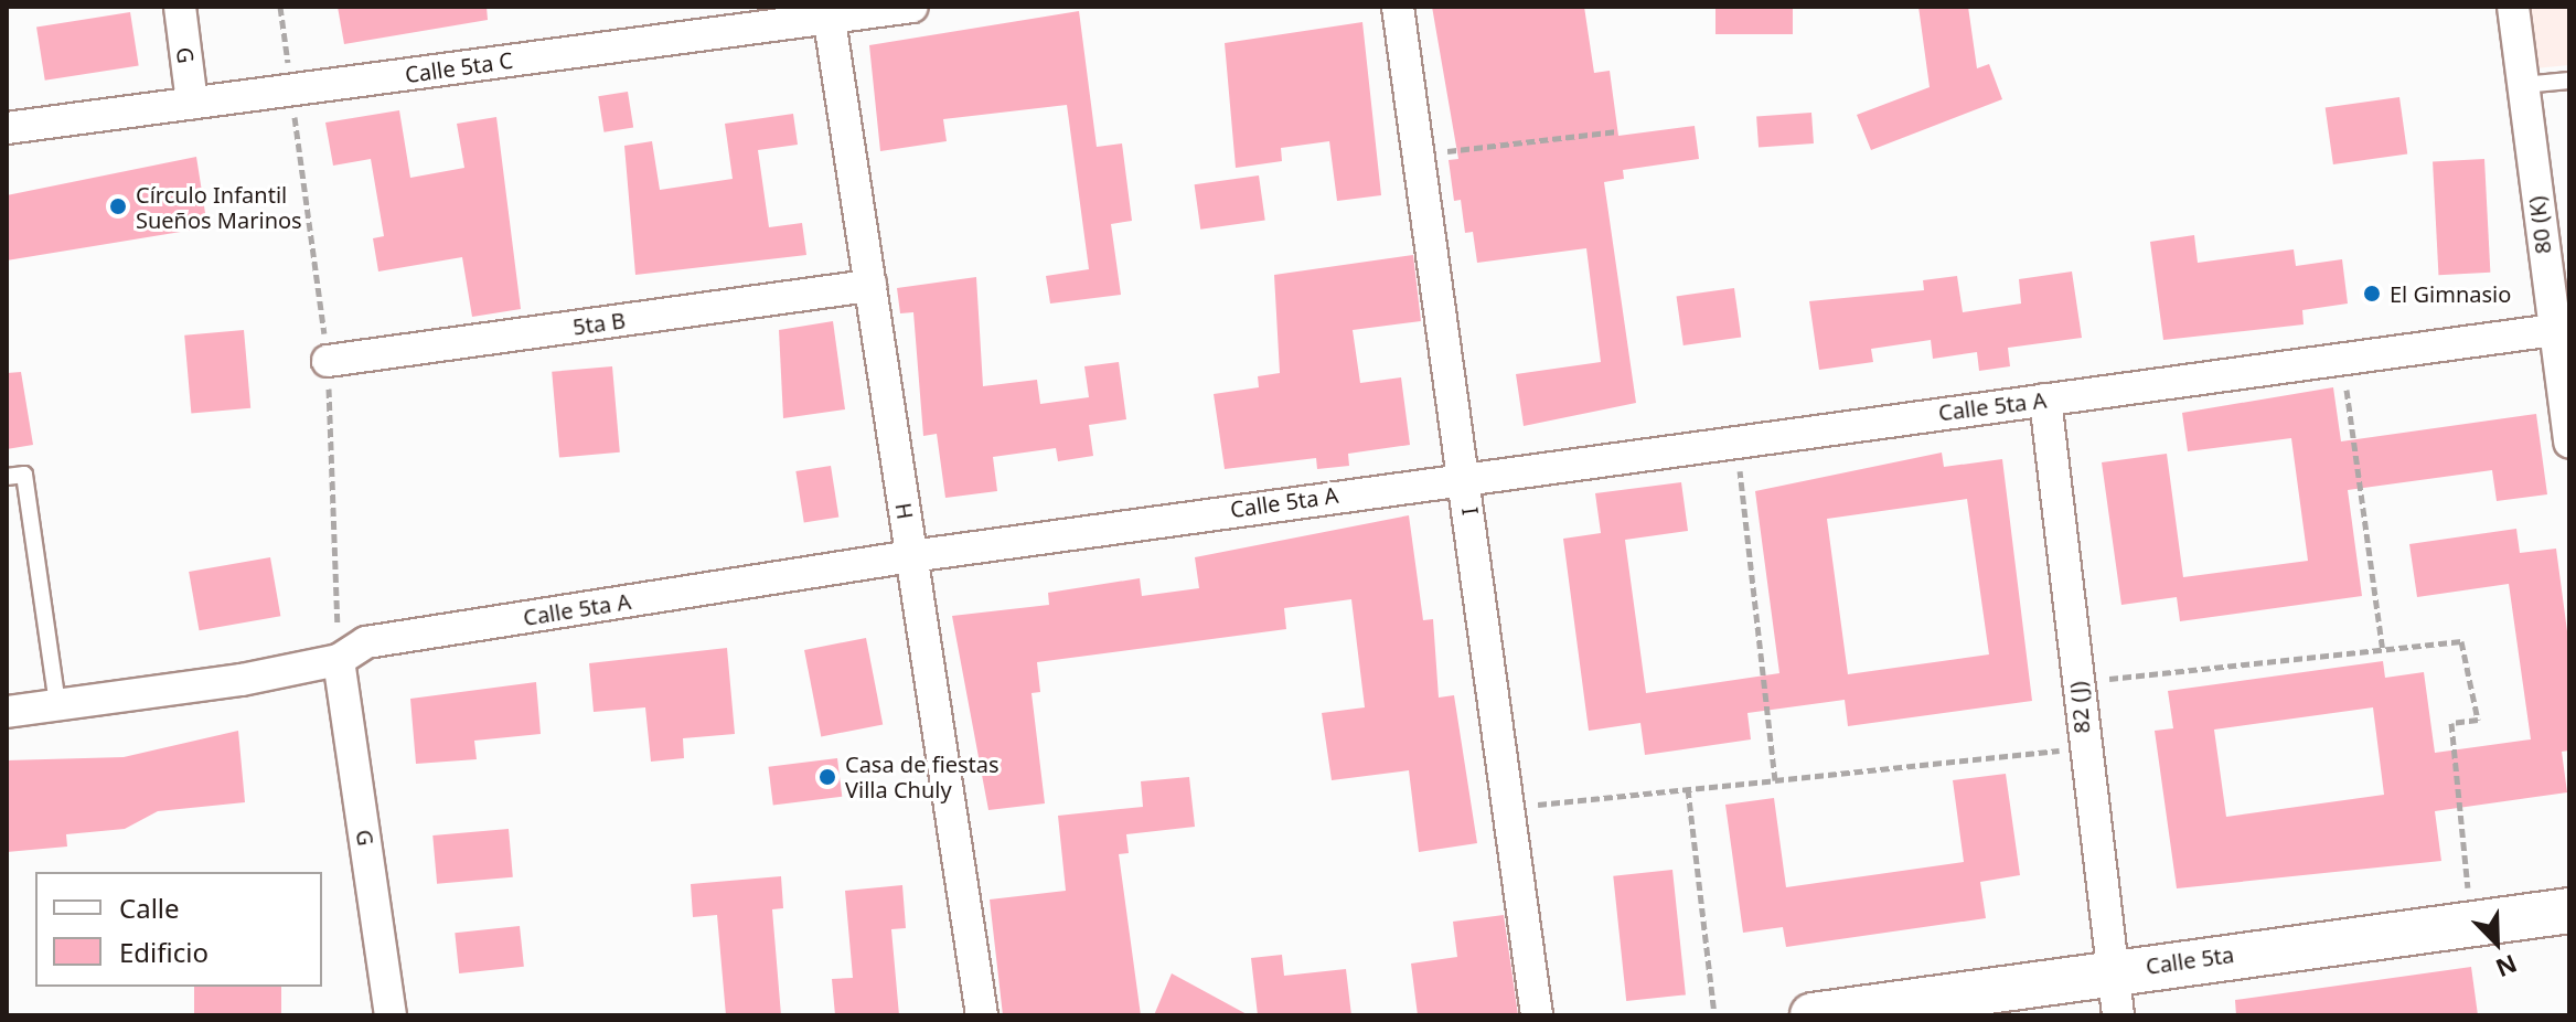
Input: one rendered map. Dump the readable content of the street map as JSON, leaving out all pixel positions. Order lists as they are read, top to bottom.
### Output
{
  "streets": {
    "street": [
      "G",
      "Calle 5ta C",
      "80 (K)",
      "5ta B",
      "Calle 5ta A",
      "H",
      "I",
      "82 (J)",
      "Calle 5ta"
    ]
  },
  "crossings": [
    ["G", "Calle 5ta C"],
    ["G", "Calle 5ta A"],
    ["Calle 5ta C", "H"],
    ["80 (K)", "Calle 5ta A"],
    ["5ta B", "H"],
    ["Calle 5ta A", "H"],
    ["Calle 5ta A", "I"],
    ["Calle 5ta A", "82 (J)"],
    ["82 (J)", "Calle 5ta"]
  ],
  "places": ["Círculo Infantil Sueños Marinos", "El Gimnasio", "Casa de fiestas Villa Chuly"],
  "legend": ["Calle", "Edificio"],
  "north": "bottom right"
}
